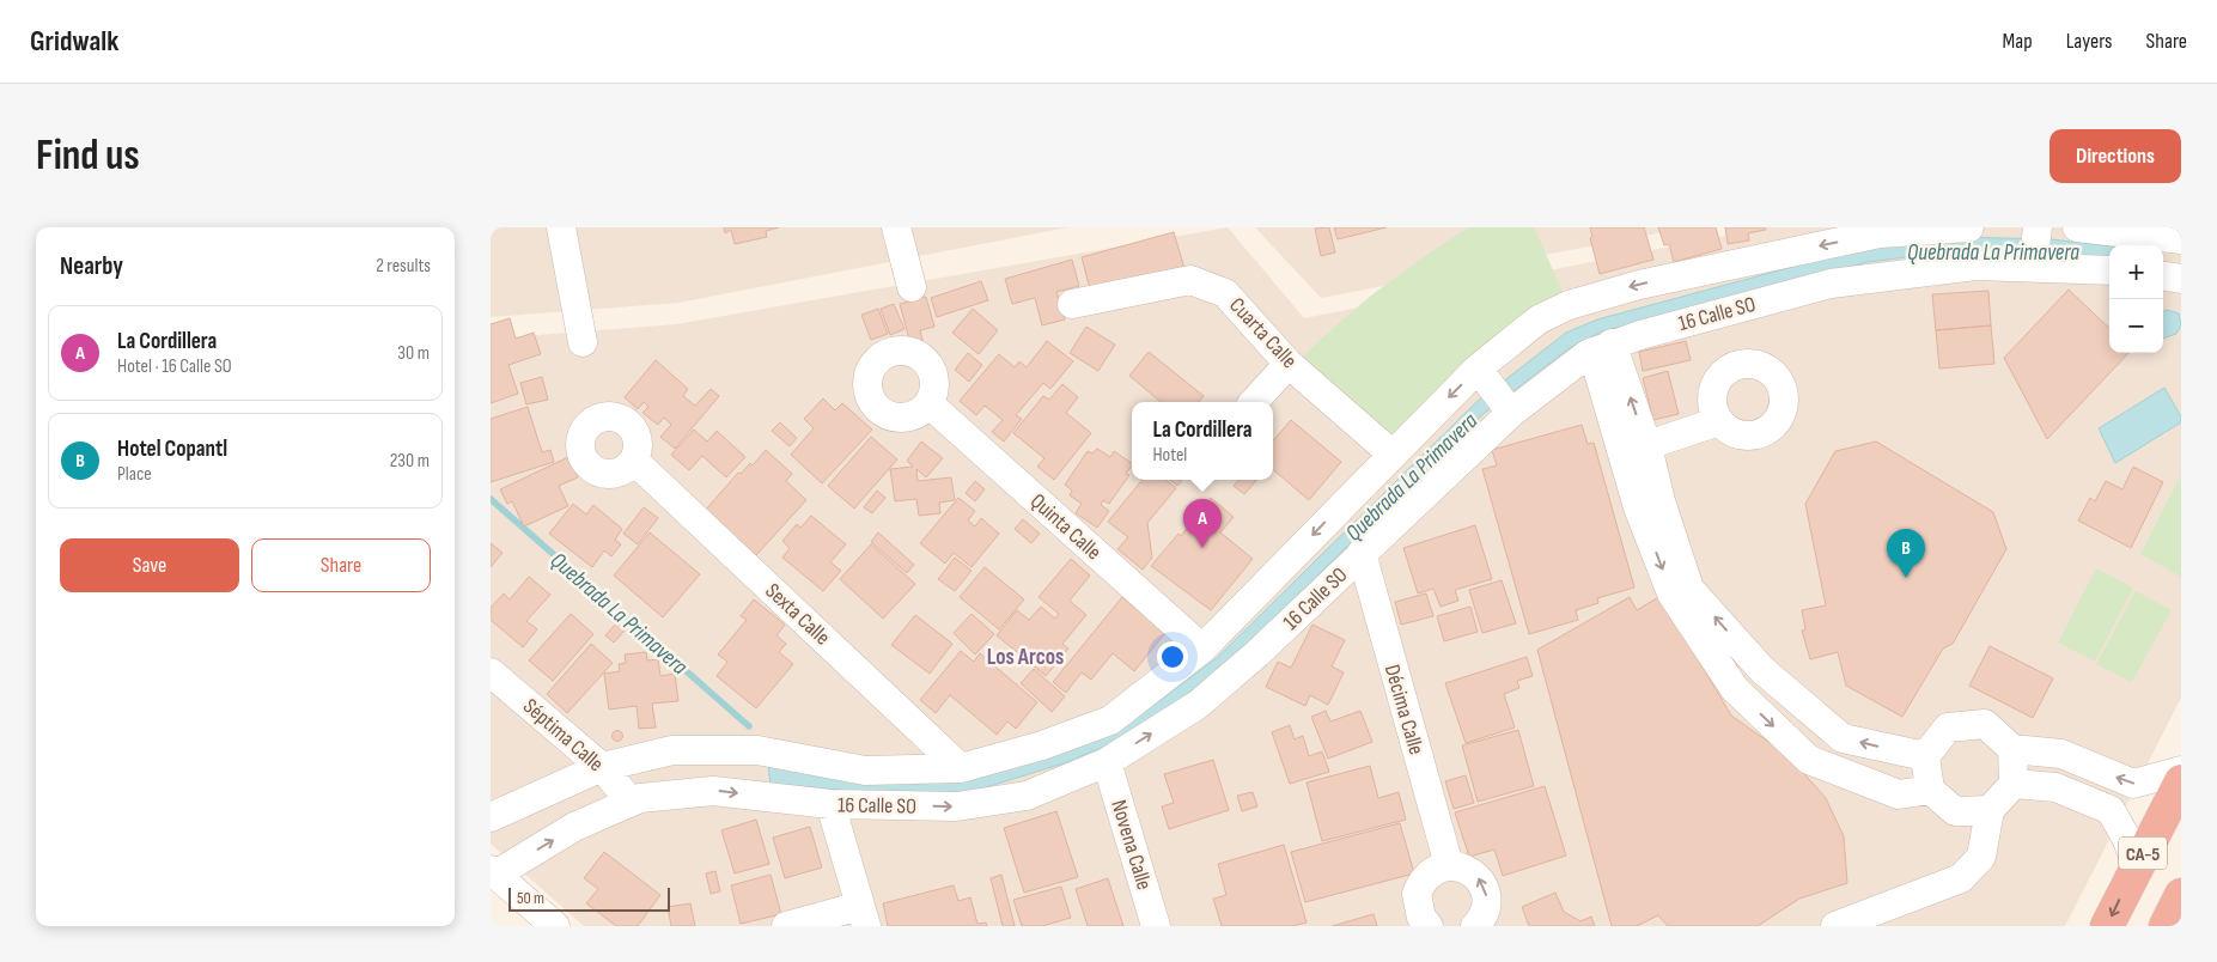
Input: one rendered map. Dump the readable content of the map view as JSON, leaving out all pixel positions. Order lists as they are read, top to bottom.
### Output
{
  "streets": {
    "highway": ["CA-5"],
    "street": [
      "16 Calle SO",
      "Cuarta Calle",
      "Quinta Calle",
      "Sexta Calle",
      "Décima Calle",
      "Séptima Calle",
      "Novena Calle"
    ]
  },
  "crossings": [
    ["16 Calle SO", "Cuarta Calle"],
    ["16 Calle SO", "Quinta Calle"],
    ["16 Calle SO", "Sexta Calle"],
    ["16 Calle SO", "Décima Calle"],
    ["16 Calle SO", "Séptima Calle"],
    ["16 Calle SO", "Novena Calle"]
  ],
  "districts": ["Los Arcos"],
  "water": ["Quebrada La Primavera"],
  "scale_bar": "50 m",
  "page": {
    "header": "Gridwalk",
    "nav": ["Map", "Layers", "Share"],
    "buttons": [
      "Directions",
      ["Save", "Share"]
    ],
    "title": "Find us",
    "heading": ["Nearby", "2 results"],
    "map_buttons": ["+", "−"],
    "list": [
      {
        "mark": "A",
        "name": "La Cordillera",
        "note": "Hotel · 16 Calle SO",
        "value": "30 m"
      },
      {
        "mark": "B",
        "name": "Hotel Copantl",
        "note": "Place",
        "value": "230 m"
      }
    ],
    "popup": ["La Cordillera", "Hotel"],
    "pins": ["A", "B"],
    "scale": "50 m"
  }
}
